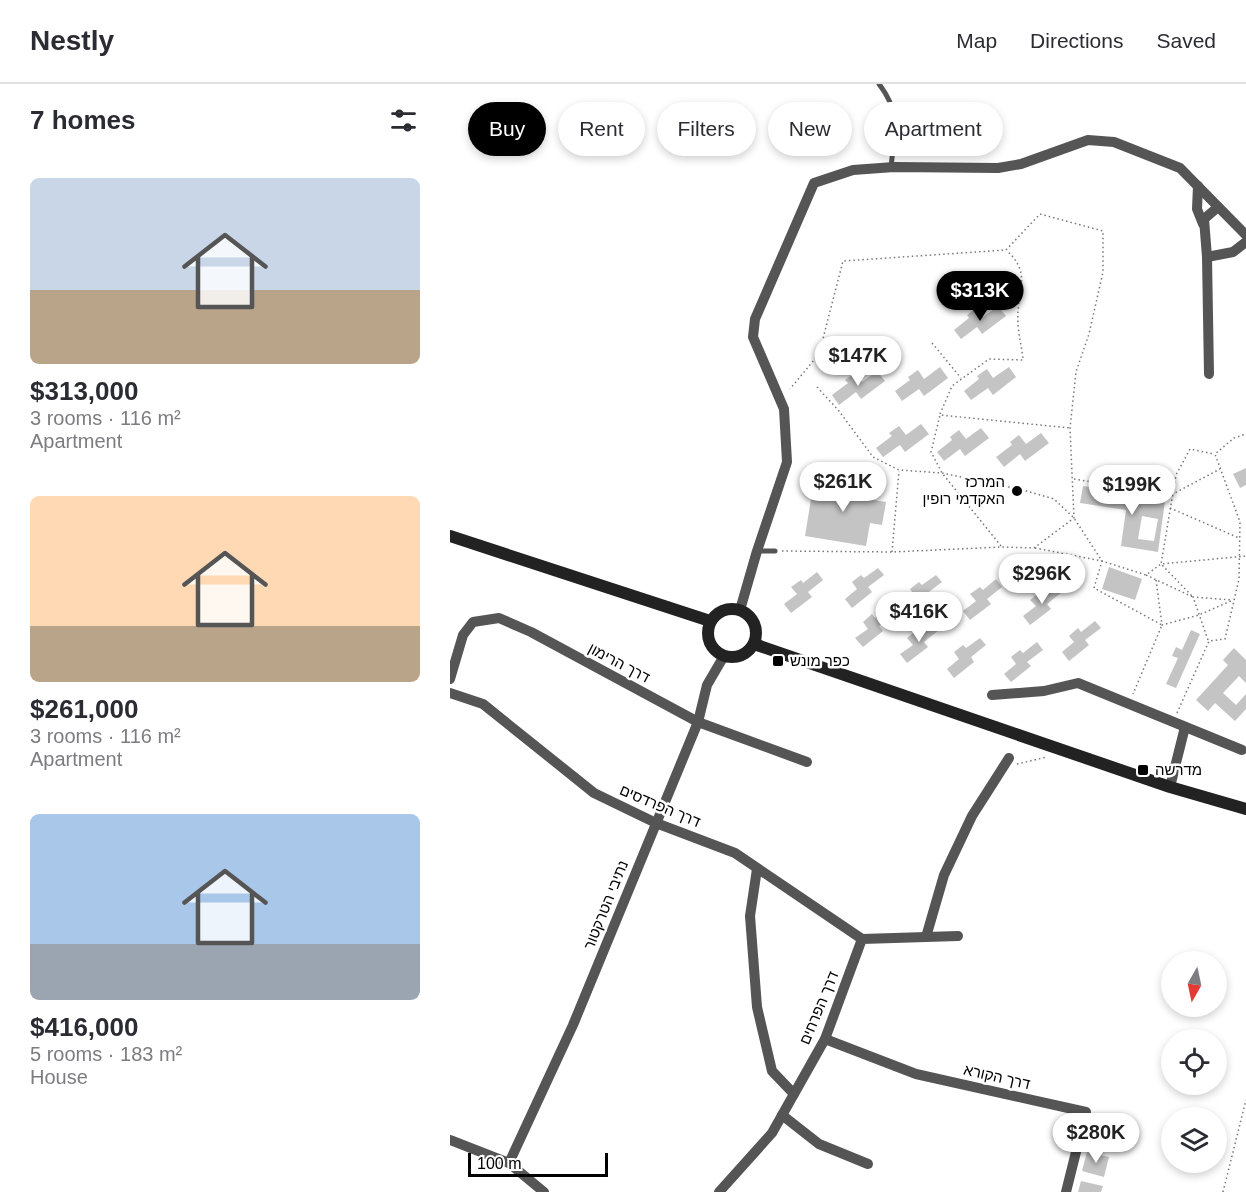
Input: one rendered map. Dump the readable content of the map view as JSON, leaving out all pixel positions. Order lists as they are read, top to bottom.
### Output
{
  "streets": {
    "street": [
      "דרך הרימון",
      "דרך הפרדסים",
      "נתיבי הטרקטור",
      "דרך הפרחים",
      "דרך הקורא"
    ]
  },
  "crossings": [
    ["דרך הרימון", "נתיבי הטרקטור"],
    ["דרך הפרדסים", "נתיבי הטרקטור"],
    ["דרך הפרדסים", "דרך הפרחים"],
    ["דרך הפרחים", "דרך הקורא"]
  ],
  "places": {
    "other": ["המרכז האקדמי רופין"],
    "transit": ["כפר מונש", "מדרשה"]
  },
  "scale_bar": "100 m",
  "north": "bottom",
  "page": {
    "header": "Nestly",
    "nav": ["Map", "Directions", "Saved"],
    "heading": "7 homes",
    "chip": [
      "Buy",
      "Rent",
      "Filters",
      "New",
      "Apartment"
    ],
    "list": [
      {
        "name": "$313,000",
        "note": "3 rooms · 116 m² · Apartment"
      },
      {
        "name": "$261,000",
        "note": "3 rooms · 116 m² · Apartment"
      },
      {
        "name": "$416,000",
        "note": "5 rooms · 183 m² · House"
      }
    ],
    "price": [
      "$313K",
      "$147K",
      "$261K",
      "$199K",
      "$296K",
      "$416K",
      "$280K"
    ],
    "scale": "100 m"
  }
}
